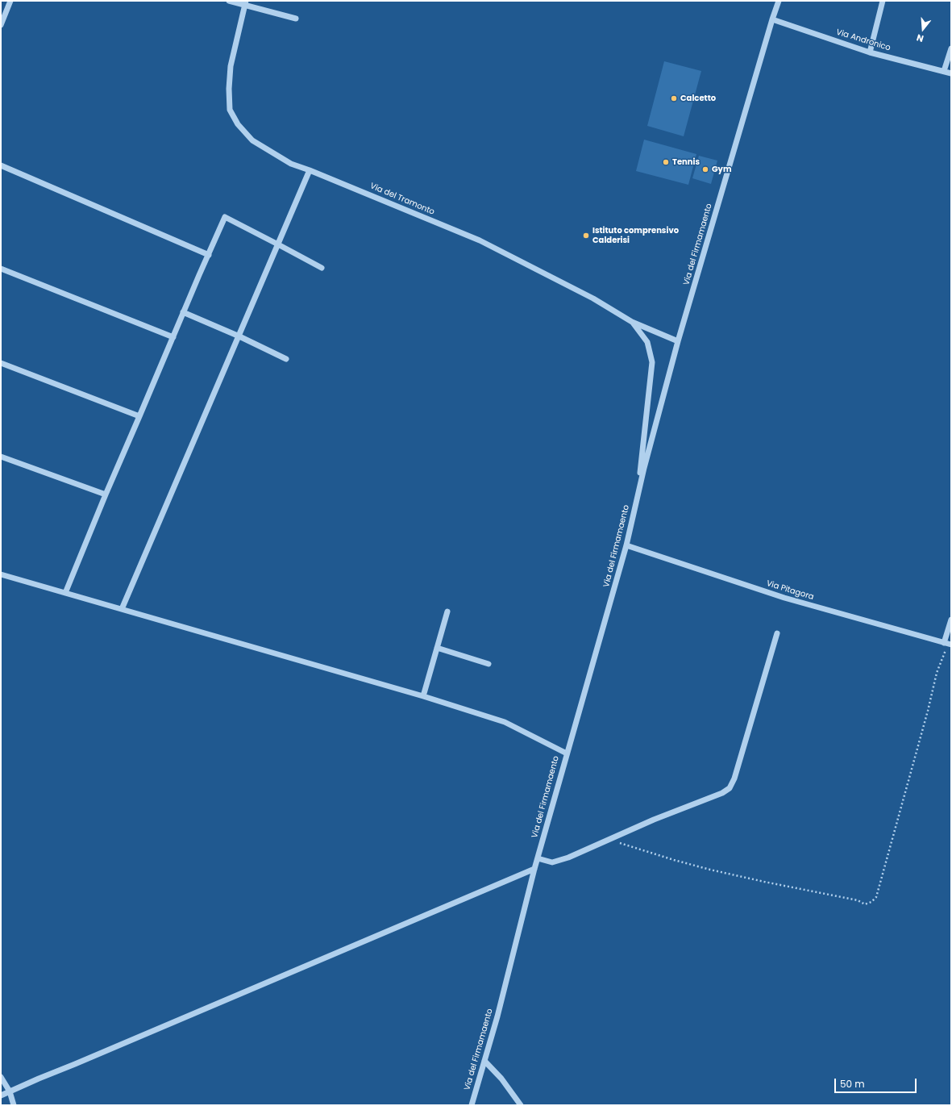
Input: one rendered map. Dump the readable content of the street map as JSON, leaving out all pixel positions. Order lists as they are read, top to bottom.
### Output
{
  "streets": {
    "street": [
      "Via Andronico",
      "Via del Tramonto",
      "Via del Firmamaento",
      "Via Pitagora"
    ]
  },
  "crossings": [
    ["Via Andronico", "Via del Firmamaento"],
    ["Via del Tramonto", "Via del Firmamaento"],
    ["Via del Firmamaento", "Via Pitagora"]
  ],
  "places": [
    "Calcetto",
    "Tennis",
    "Gym",
    "Istituto comprensivo Calderisi"
  ],
  "scale_bar": "50 m",
  "north": "bottom"
}
